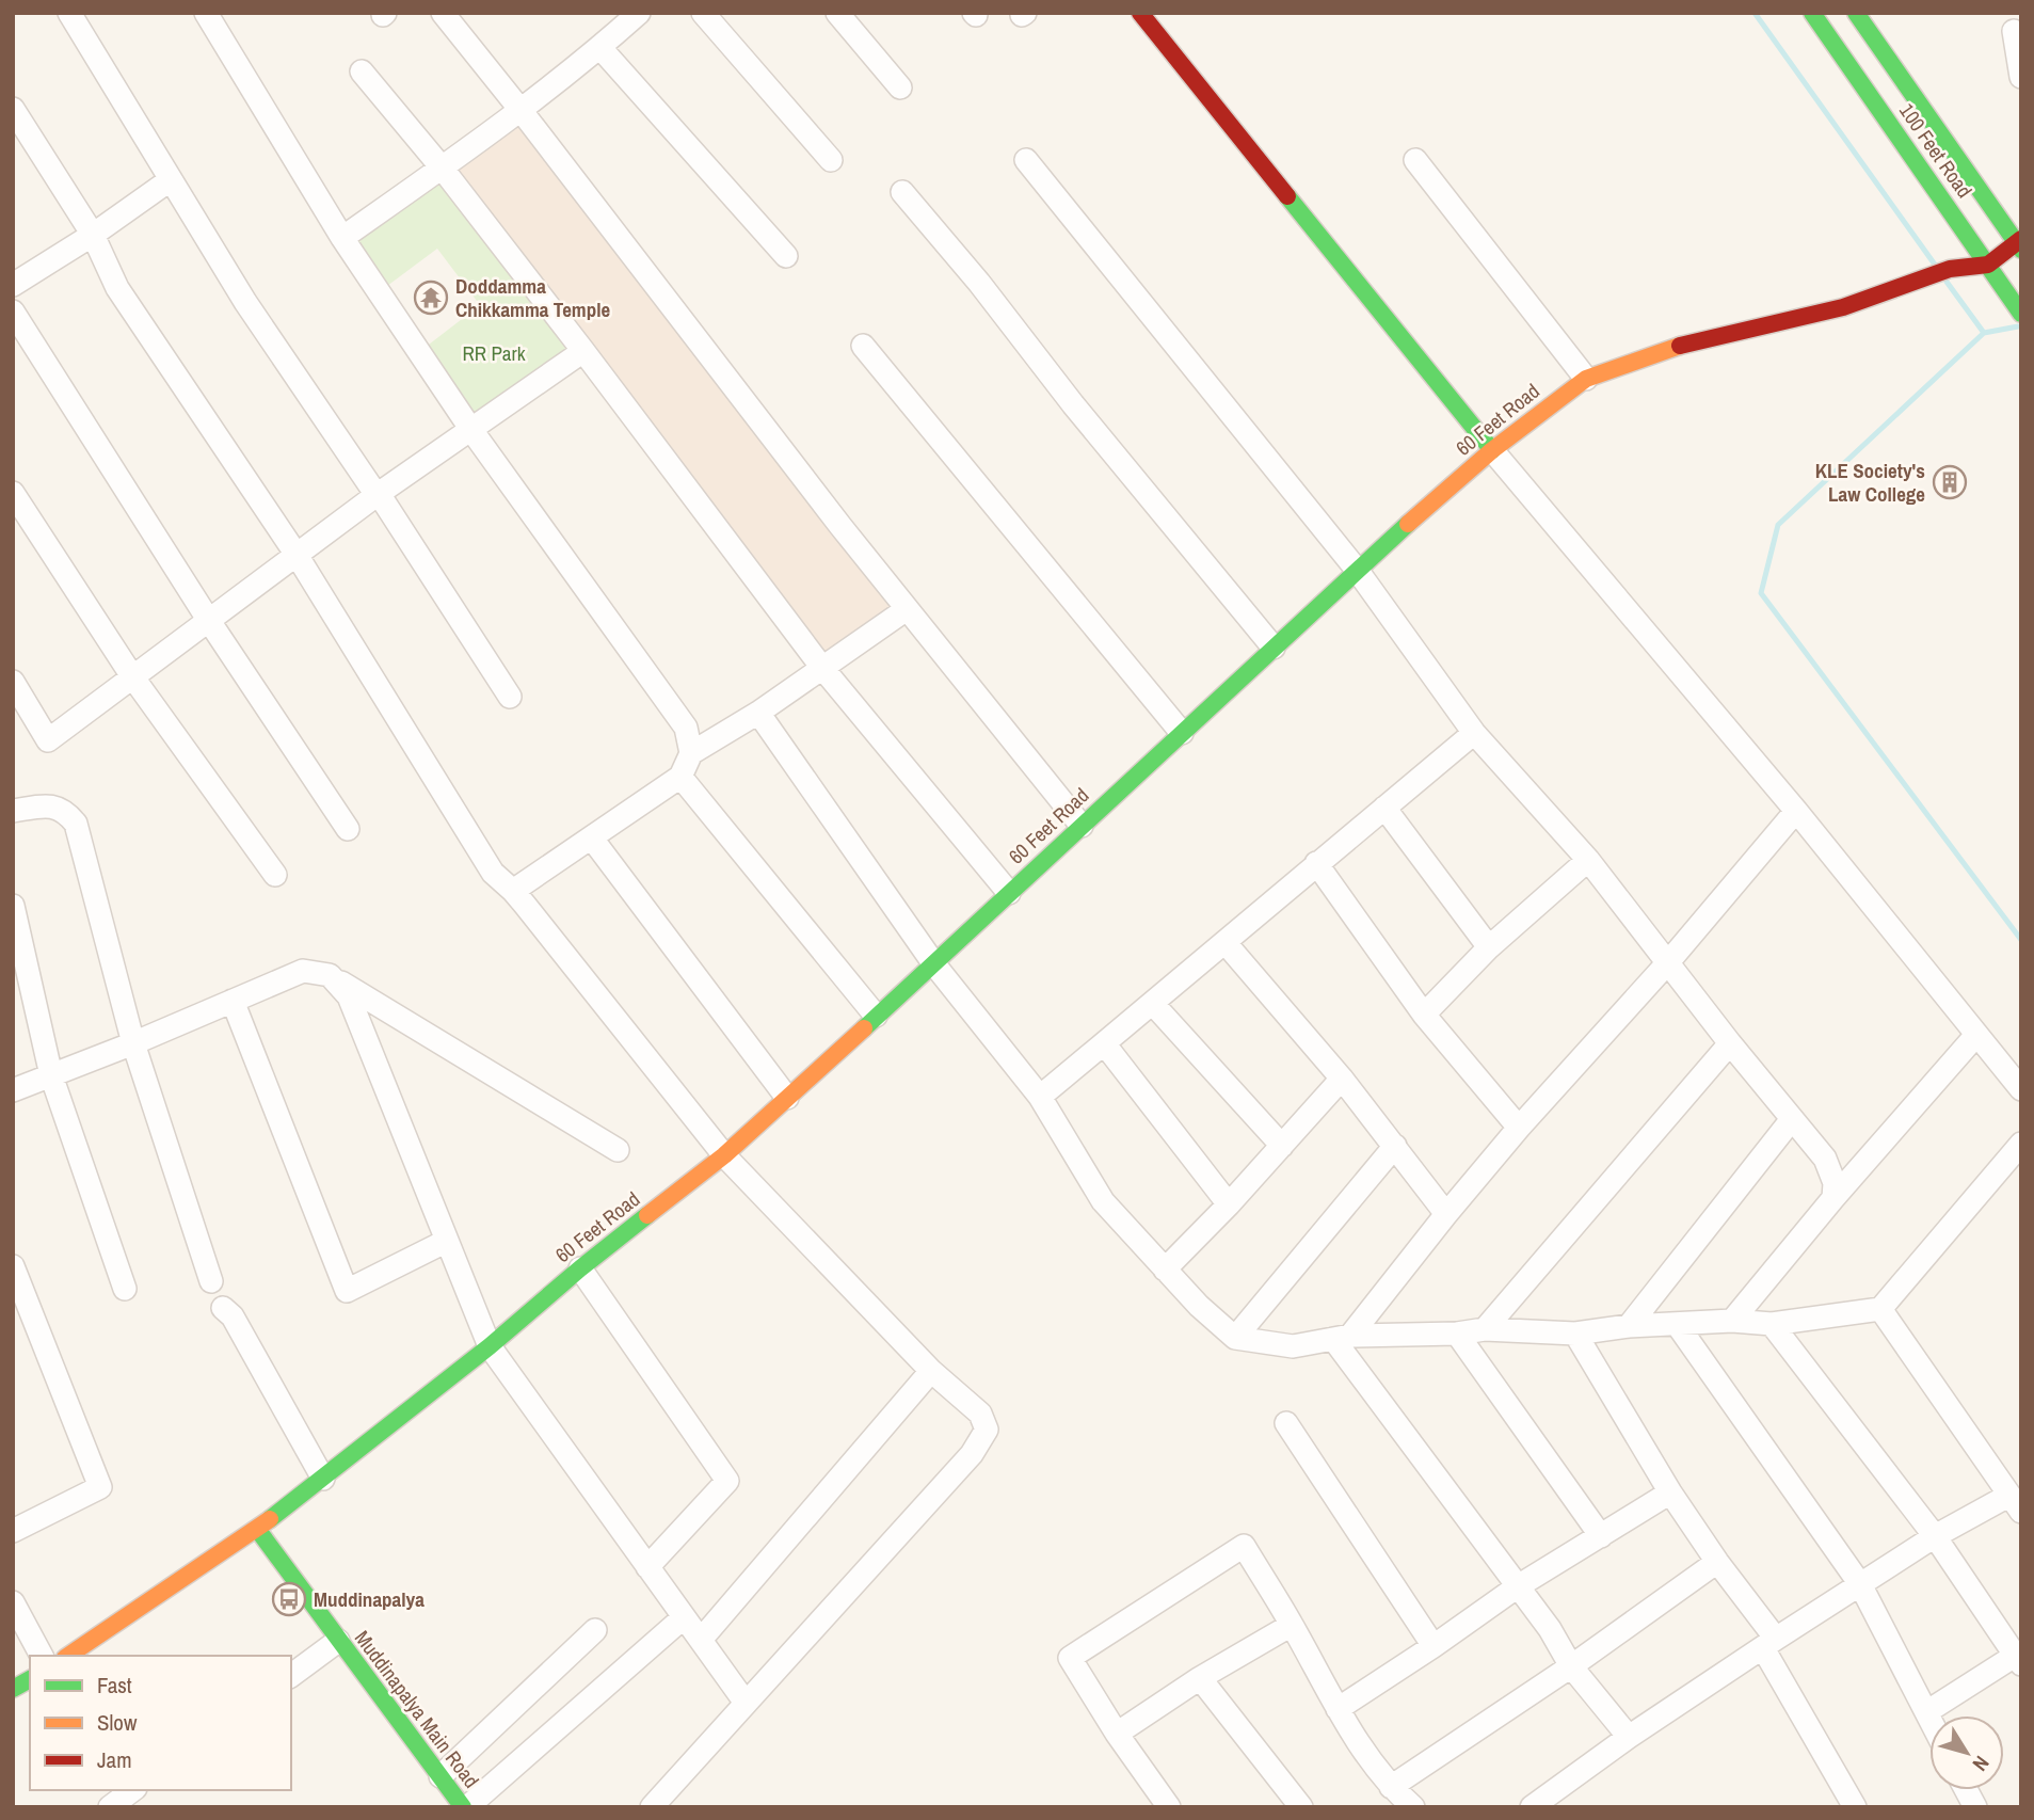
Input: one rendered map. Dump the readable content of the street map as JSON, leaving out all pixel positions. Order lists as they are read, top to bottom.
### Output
{
  "streets": {
    "street": ["100 Feet Road", "60 Feet Road", "Muddinapalya Main Road"]
  },
  "crossings": [
    ["100 Feet Road", "60 Feet Road"],
    ["60 Feet Road", "Muddinapalya Main Road"]
  ],
  "parks": ["RR Park"],
  "places": {
    "temple": ["Doddamma Chikkamma Temple"],
    "building": ["KLE Society's Law College"],
    "bus stop": ["Muddinapalya"]
  },
  "legend": ["Fast", "Slow", "Jam"],
  "north": "bottom right"
}
